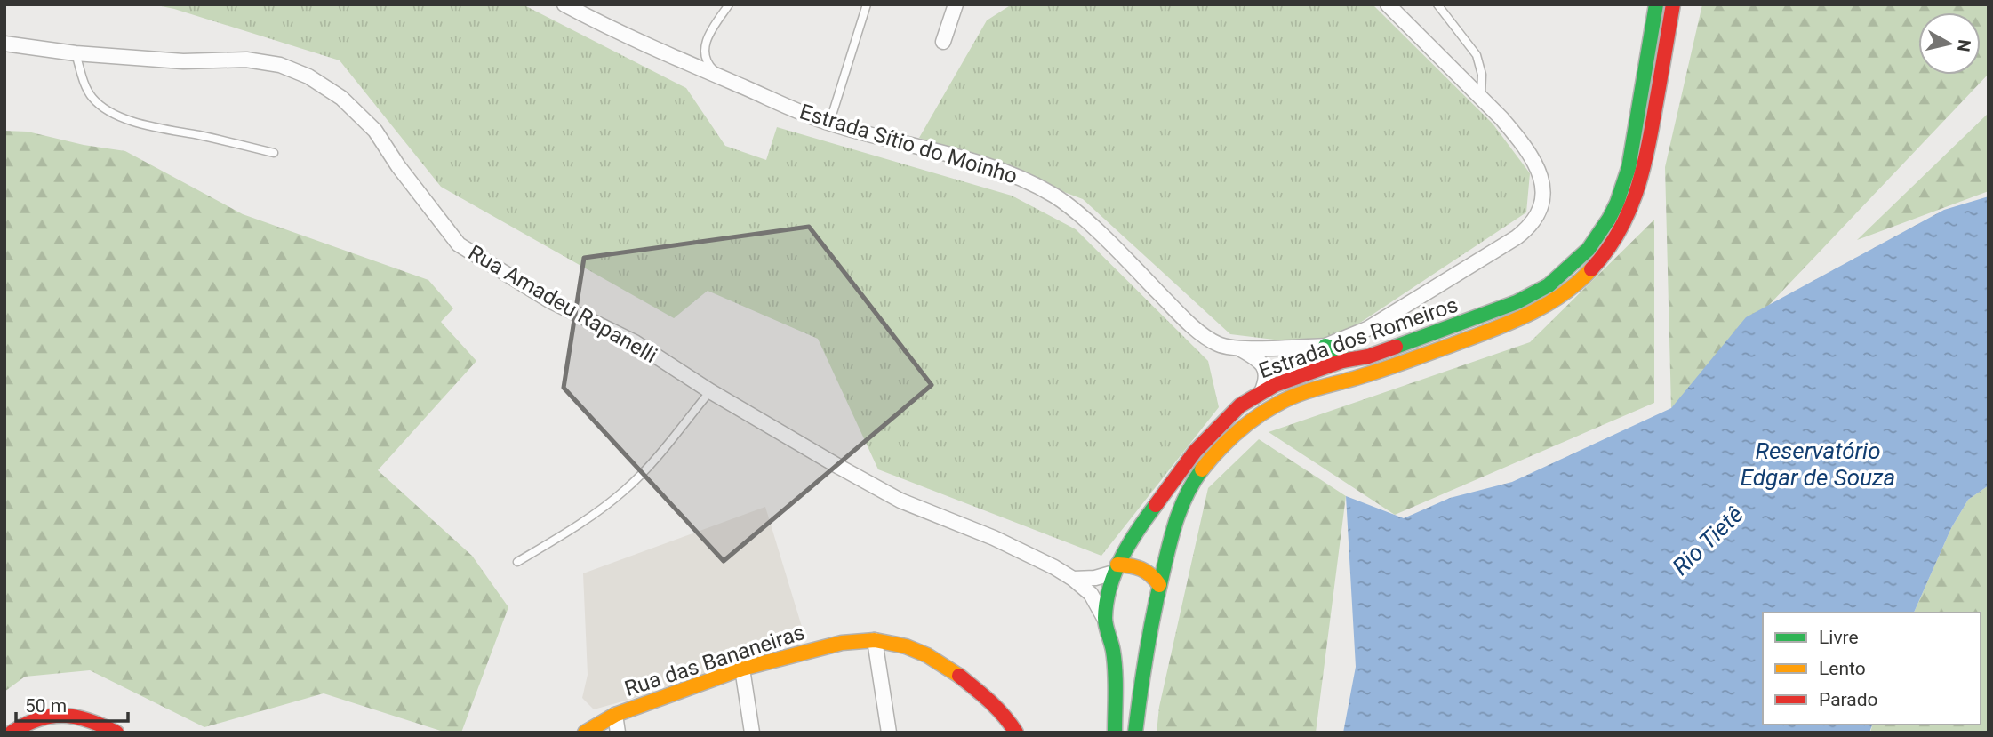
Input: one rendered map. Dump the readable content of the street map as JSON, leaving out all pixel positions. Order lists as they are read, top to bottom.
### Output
{
  "streets": {
    "main road": ["Estrada dos Romeiros", "Rua das Bananeiras"],
    "street": ["Estrada Sítio do Moinho", "Rua Amadeu Rapanelli"]
  },
  "crossings": [
    ["Rua Amadeu Rapanelli", "Estrada dos Romeiros"]
  ],
  "water": ["Reservatório Edgar de Souza", "Rio Tietê"],
  "legend": ["Livre", "Lento", "Parado"],
  "scale_bar": "50 m",
  "north": "right"
}
